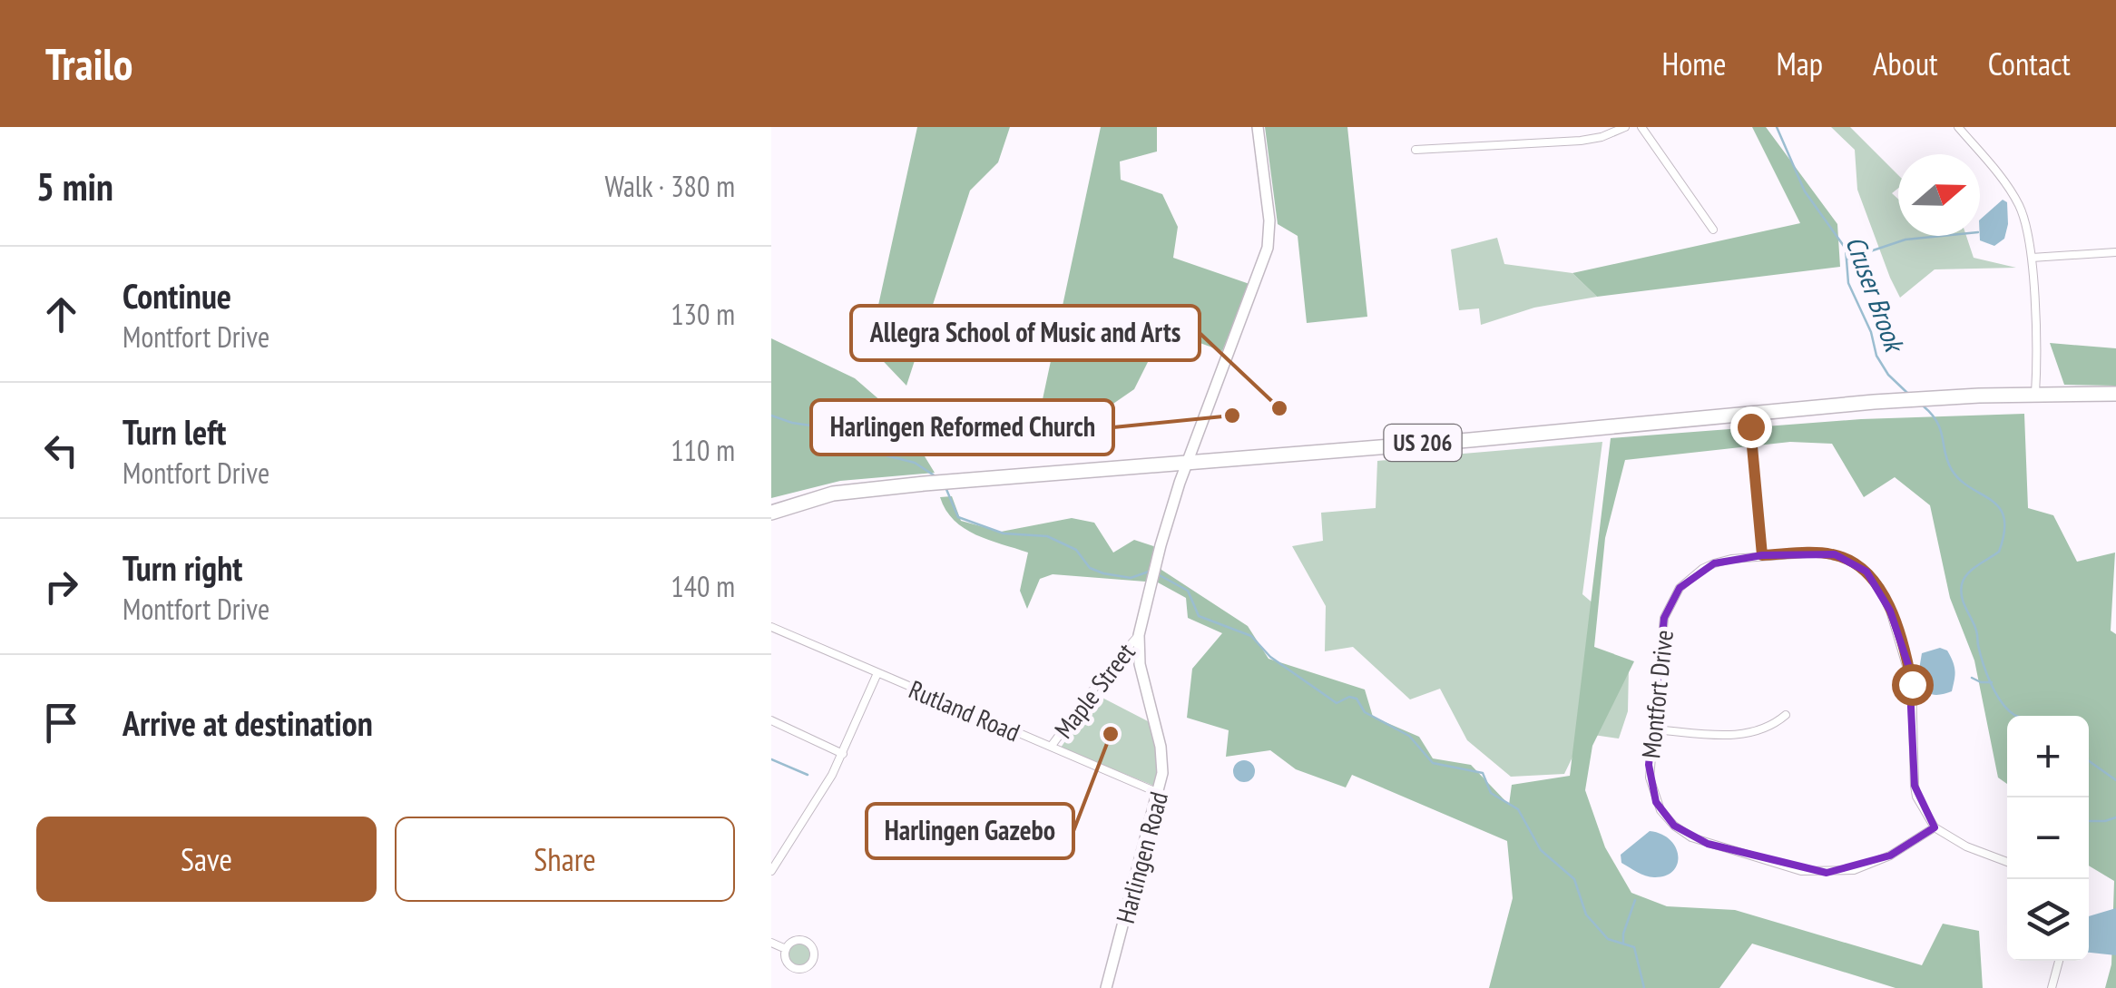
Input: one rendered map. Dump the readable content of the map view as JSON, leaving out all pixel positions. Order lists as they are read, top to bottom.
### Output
{
  "streets": {
    "highway": ["US 206"],
    "street": [
      "Maple Street",
      "Montfort Drive",
      "Rutland Road",
      "Harlingen Road"
    ]
  },
  "crossings": [
    ["US 206", "Harlingen Road"],
    ["Maple Street", "Rutland Road"],
    ["Maple Street", "Harlingen Road"],
    ["Rutland Road", "Harlingen Road"]
  ],
  "water": ["Cruser Brook"],
  "places": ["Allegra School of Music and Arts", "Harlingen Reformed Church", "Harlingen Gazebo"],
  "north": "right",
  "page": {
    "header": "Trailo",
    "nav": [
      "Home",
      "Map",
      "About",
      "Contact"
    ],
    "heading": ["5 min", "Walk · 380 m"],
    "list": [
      ["Continue", "Montfort Drive", "130 m"],
      ["Turn left", "Montfort Drive", "110 m"],
      ["Turn right", "Montfort Drive", "140 m"],
      "Arrive at destination"
    ],
    "map_buttons": ["+", "−"],
    "buttons": ["Save", "Share"]
  }
}
